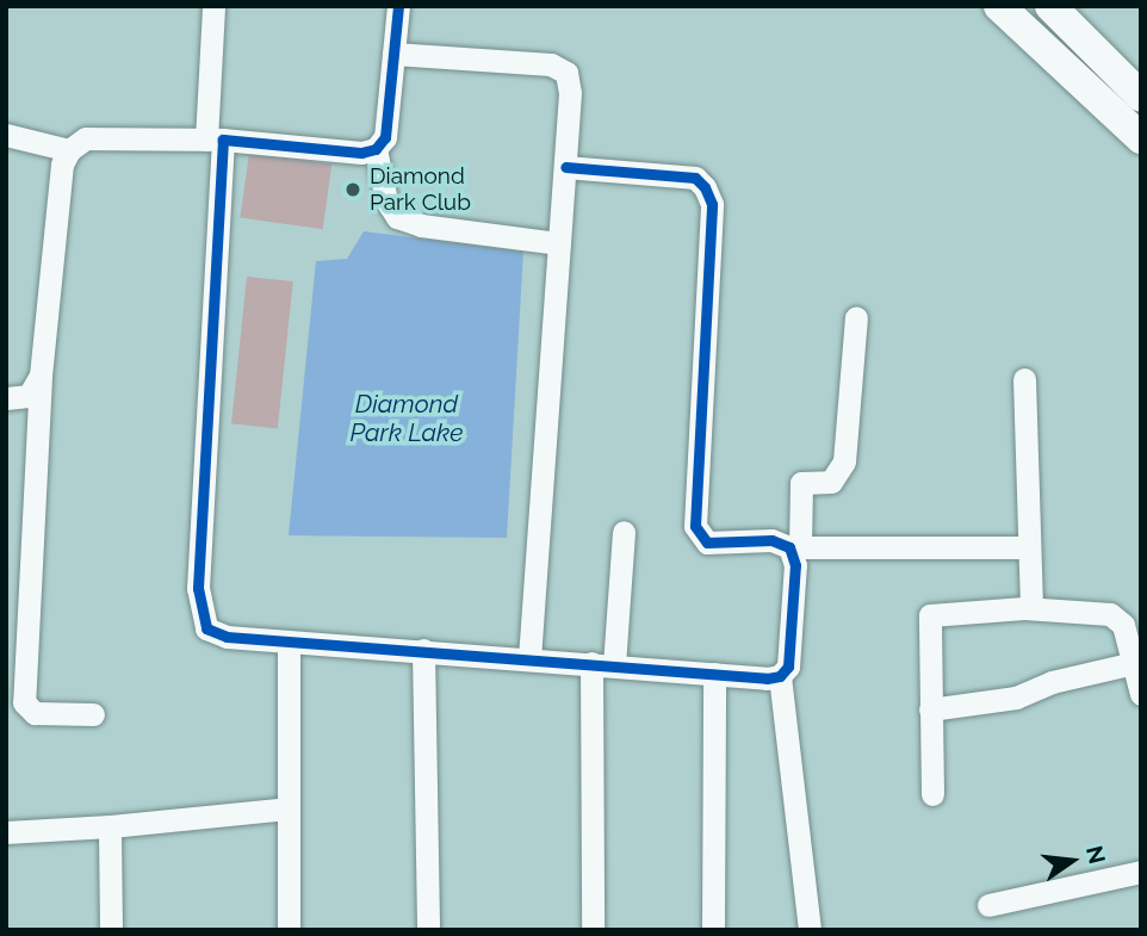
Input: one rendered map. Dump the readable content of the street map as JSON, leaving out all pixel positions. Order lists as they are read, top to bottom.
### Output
{
  "water": ["Diamond Park Lake"],
  "places": ["Diamond Park Club"],
  "north": "right"
}
